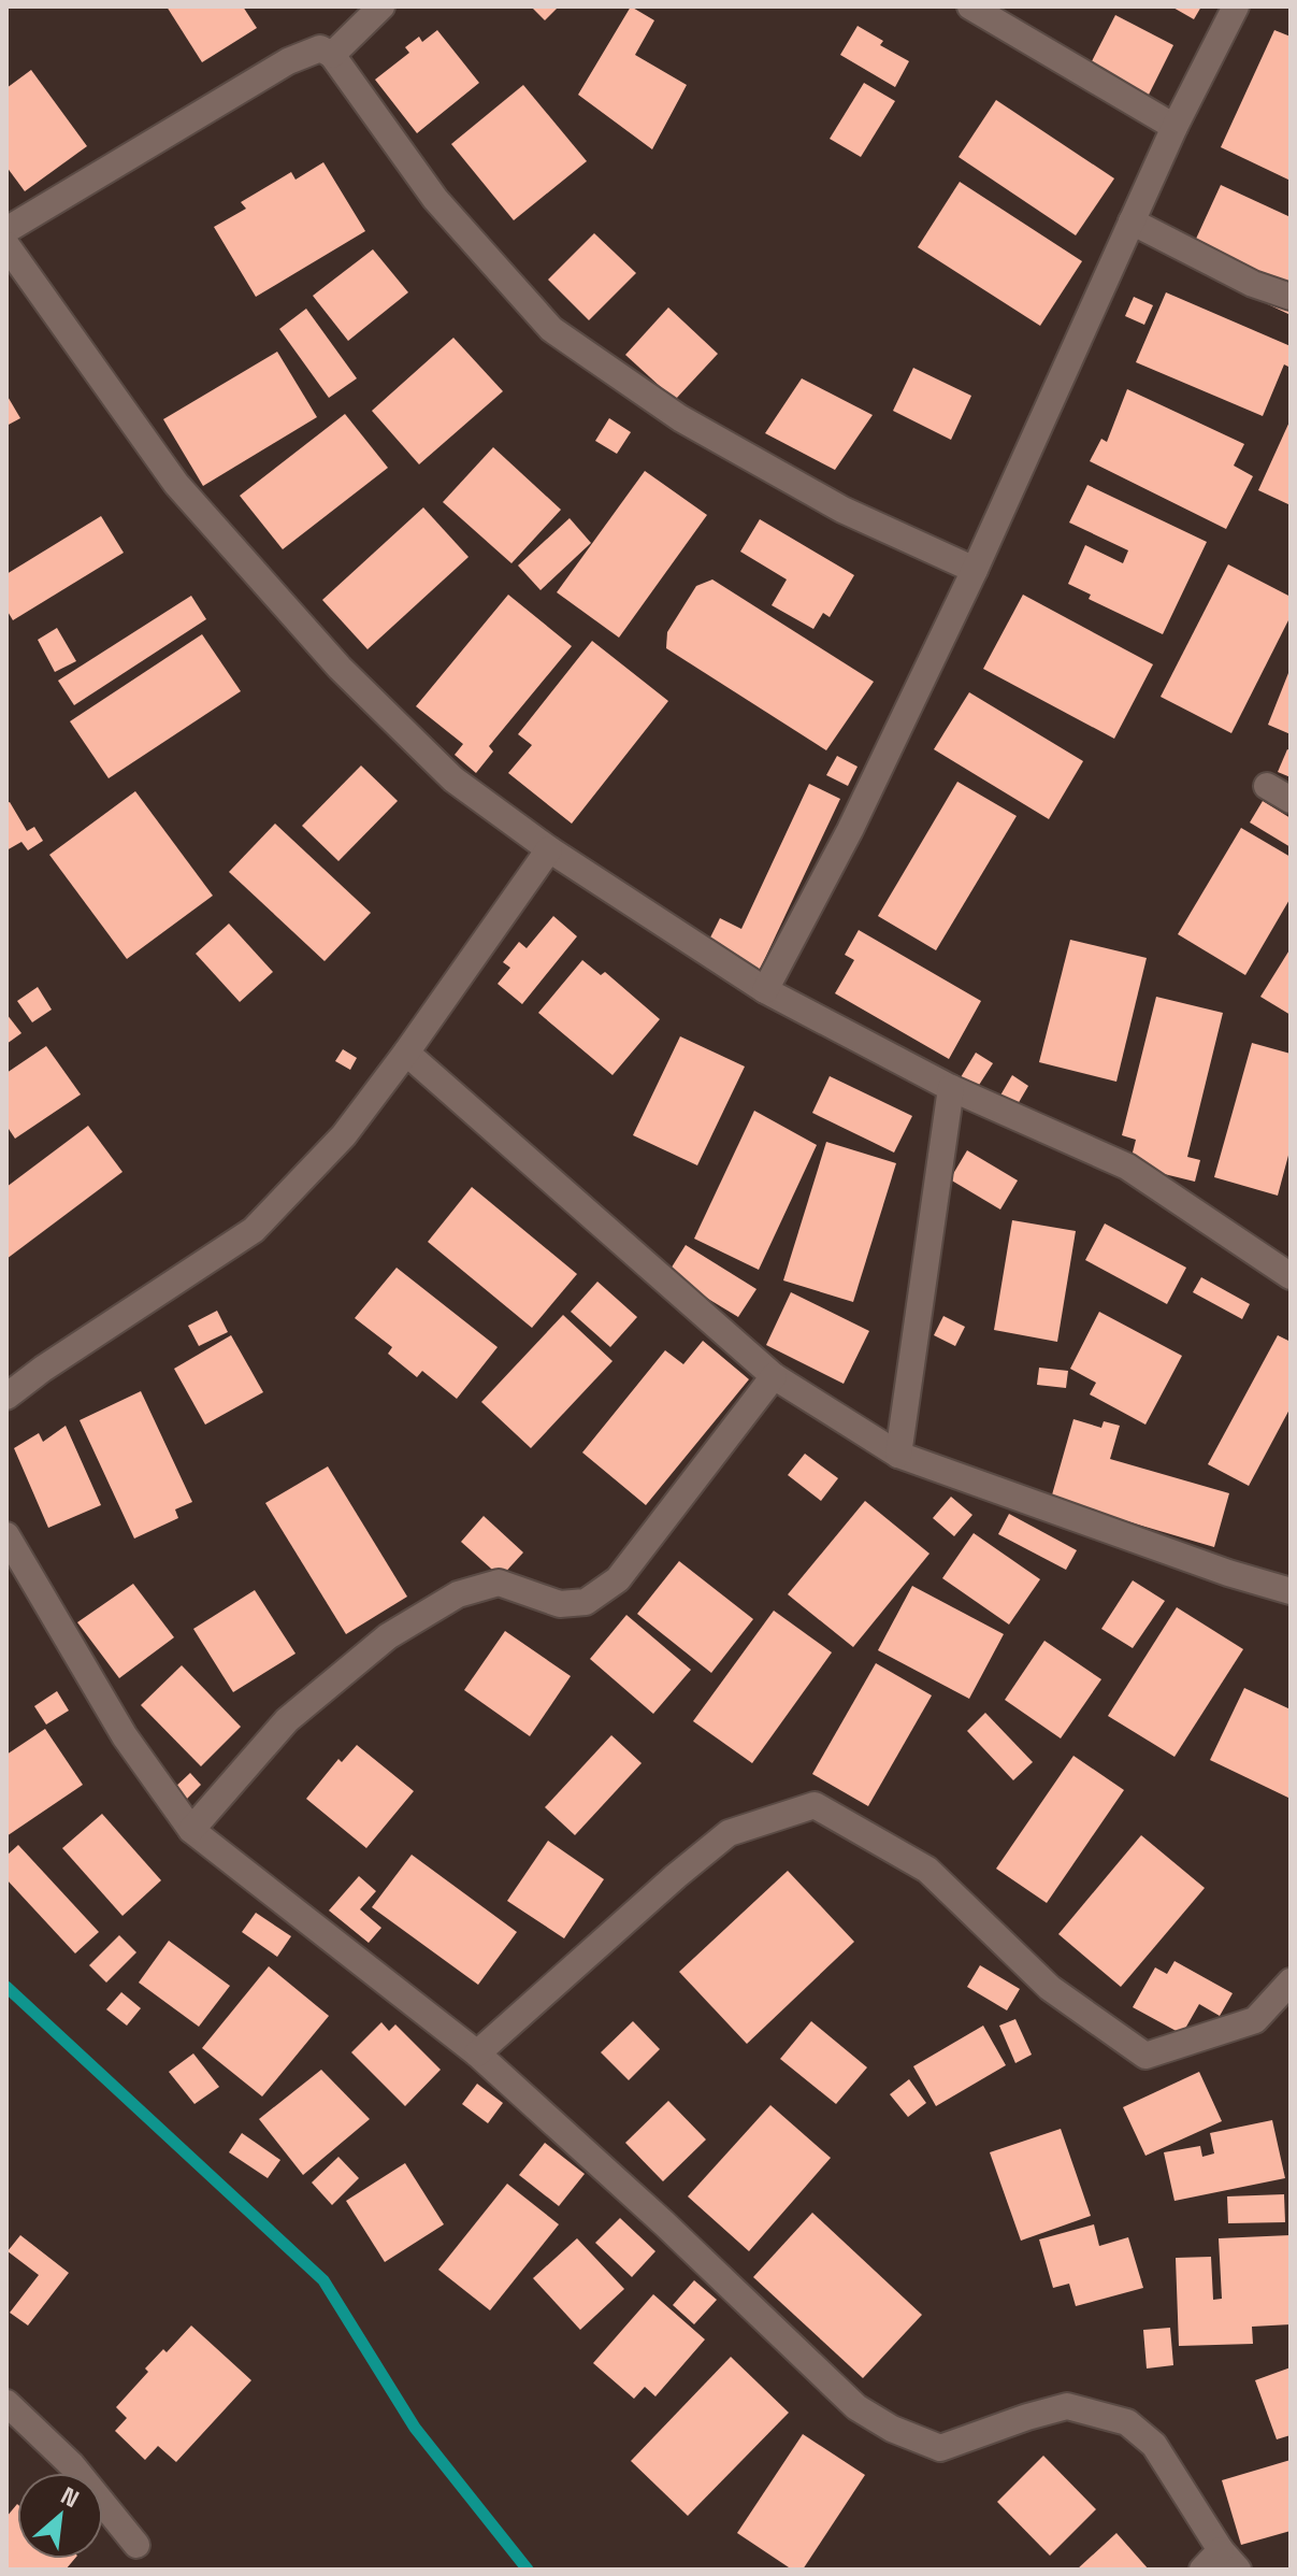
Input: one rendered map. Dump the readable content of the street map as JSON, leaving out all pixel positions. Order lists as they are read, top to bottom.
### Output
{
  "north": "top right"
}
